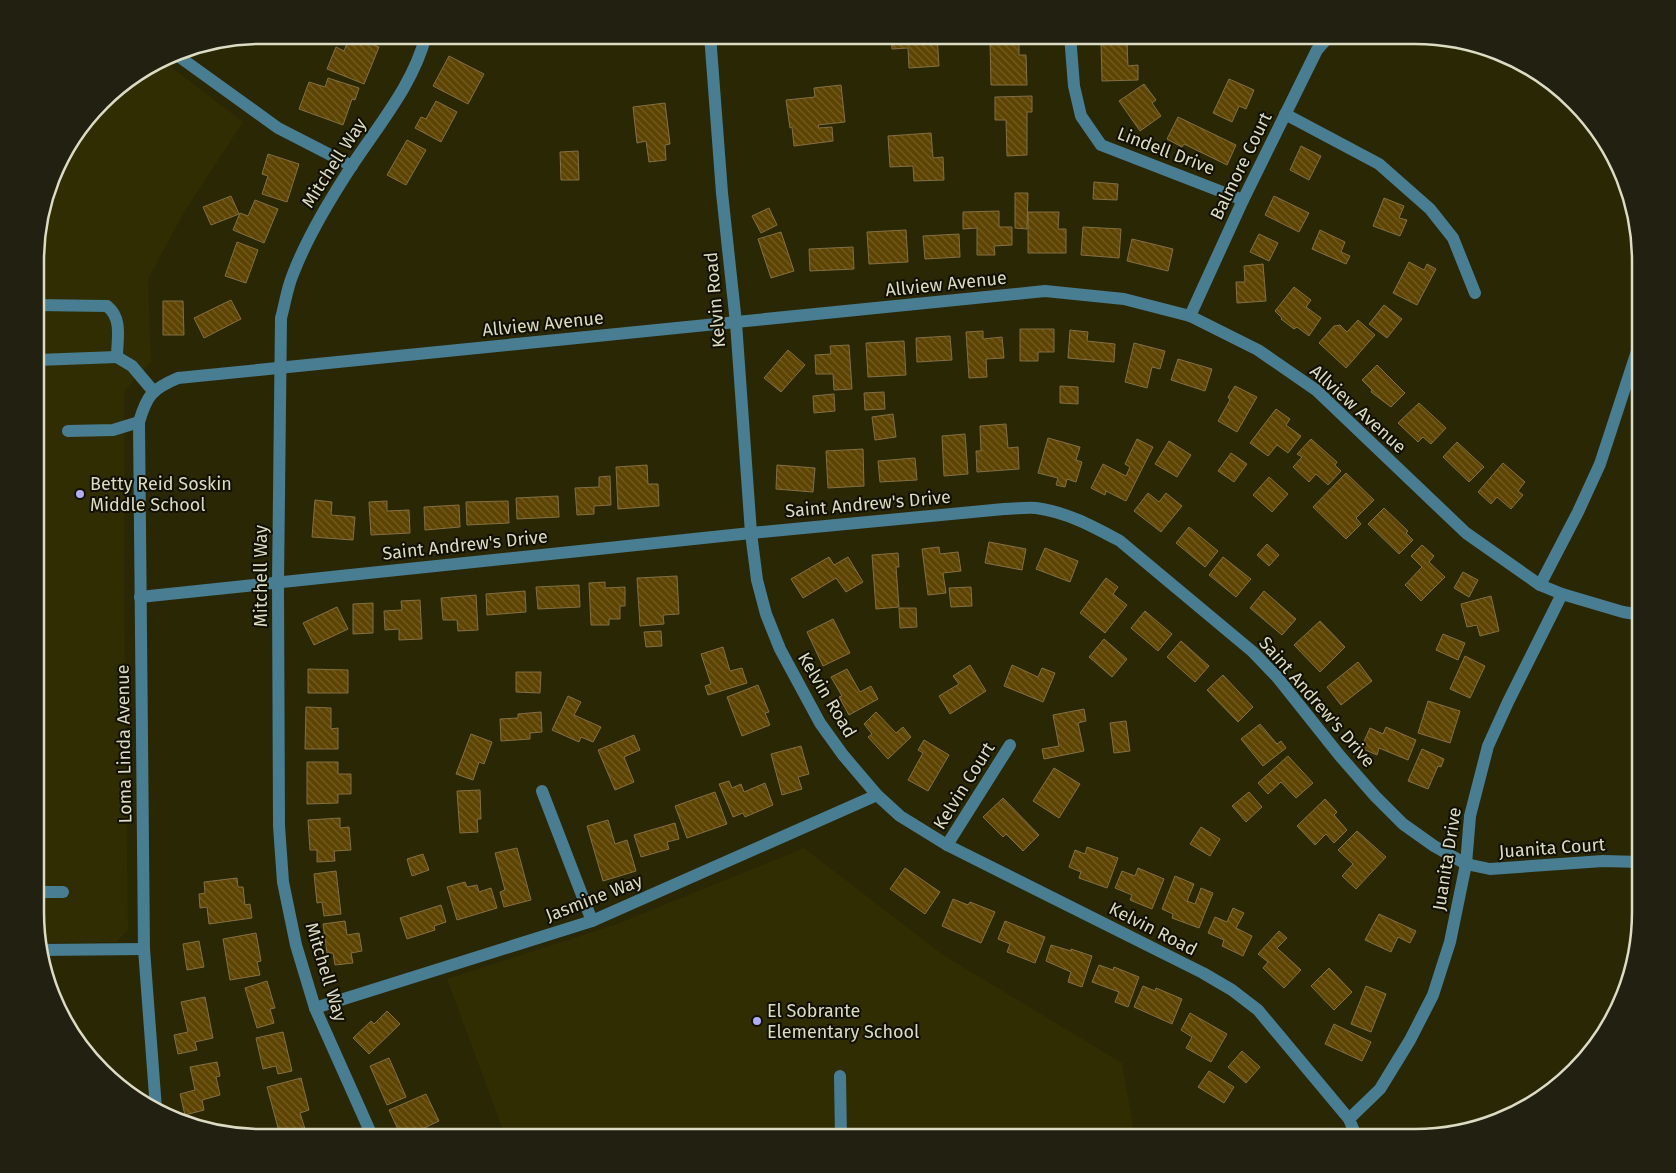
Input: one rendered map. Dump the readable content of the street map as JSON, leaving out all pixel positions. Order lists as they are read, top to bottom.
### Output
{
  "streets": {
    "street": [
      "Lindell Drive",
      "Mitchell Way",
      "Balmore Court",
      "Allview Avenue",
      "Kelvin Road",
      "Saint Andrew's Drive",
      "Loma Linda Avenue",
      "Kelvin Court",
      "Juanita Court",
      "Juanita Drive",
      "Jasmine Way"
    ]
  },
  "crossings": [
    ["Lindell Drive", "Balmore Court"],
    ["Mitchell Way", "Allview Avenue"],
    ["Mitchell Way", "Saint Andrew's Drive"],
    ["Mitchell Way", "Jasmine Way"],
    ["Balmore Court", "Allview Avenue"],
    ["Allview Avenue", "Kelvin Road"],
    ["Allview Avenue", "Loma Linda Avenue"],
    ["Allview Avenue", "Juanita Drive"],
    ["Kelvin Road", "Saint Andrew's Drive"],
    ["Kelvin Road", "Kelvin Court"],
    ["Kelvin Road", "Juanita Drive"],
    ["Kelvin Road", "Jasmine Way"],
    ["Saint Andrew's Drive", "Loma Linda Avenue"],
    ["Saint Andrew's Drive", "Juanita Court"],
    ["Saint Andrew's Drive", "Juanita Drive"],
    ["Juanita Court", "Juanita Drive"]
  ],
  "places": ["Betty Reid Soskin Middle School", "El Sobrante Elementary School"]
}
